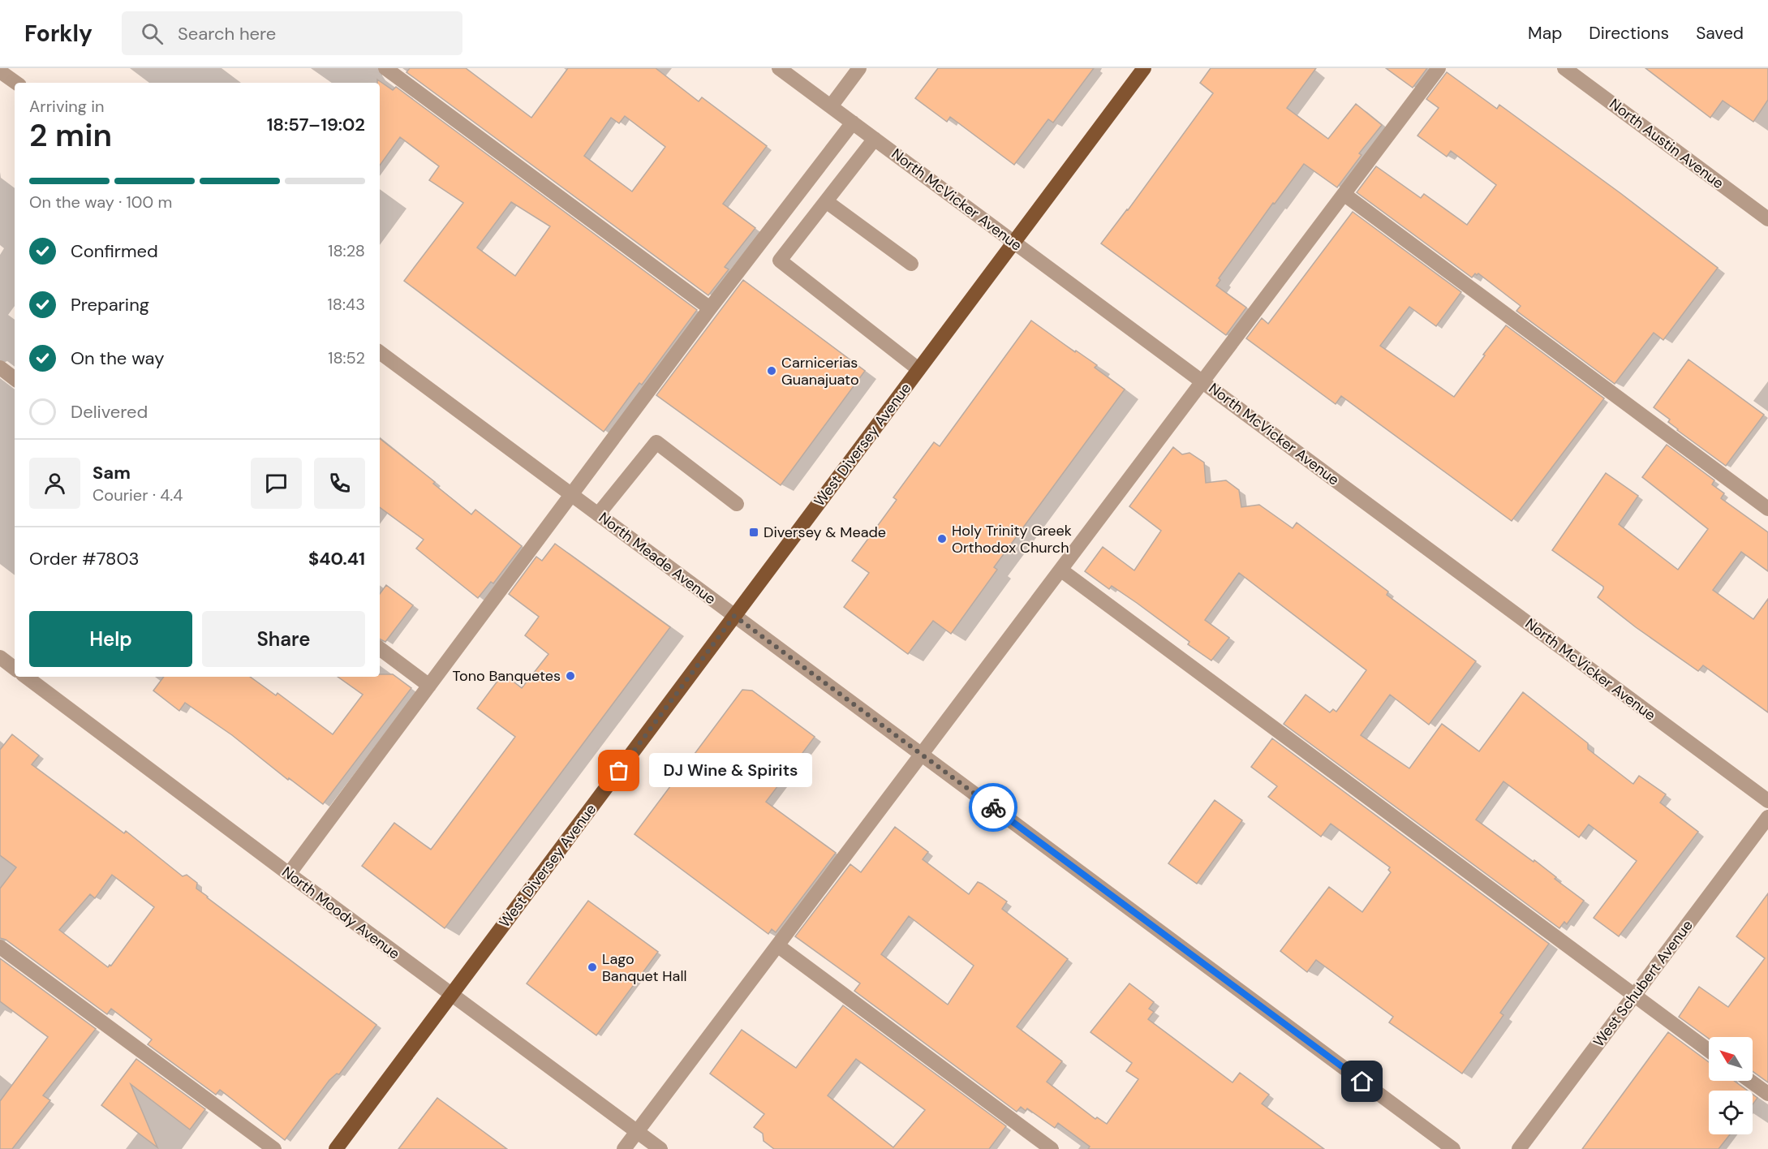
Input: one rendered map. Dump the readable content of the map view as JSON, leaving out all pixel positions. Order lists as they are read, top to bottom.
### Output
{
  "streets": {
    "main road": ["West Diversey Avenue"],
    "street": [
      "North Austin Avenue",
      "North McVicker Avenue",
      "North Meade Avenue",
      "North Moody Avenue",
      "West Schubert Avenue"
    ]
  },
  "crossings": [
    ["North McVicker Avenue", "West Diversey Avenue"],
    ["West Diversey Avenue", "North Meade Avenue"],
    ["West Diversey Avenue", "North Moody Avenue"]
  ],
  "places": {
    "other": [
      "Carnicerias Guanajuato",
      "Holy Trinity Greek Orthodox Church",
      "Tono Banquetes",
      "DJ Wine & Spirits",
      "Lago Banquet Hall"
    ],
    "transit": ["Diversey & Meade"]
  },
  "north": "top left",
  "page": {
    "header": "Forkly",
    "search": "Search here",
    "nav": ["Map", "Directions", "Saved"],
    "heading": ["2 min", "Arriving in", "18:57–19:02"],
    "panel": [
      "Sam",
      "Courier · 4.4",
      "Order #7803",
      "$40.41"
    ],
    "bar": "On the way · 100 m",
    "list": [
      ["Confirmed", "18:28"],
      ["Preparing", "18:43"],
      ["On the way", "18:52"],
      "Delivered"
    ],
    "buttons": ["Help", "Share"],
    "bubble": "DJ Wine & Spirits"
  }
}
